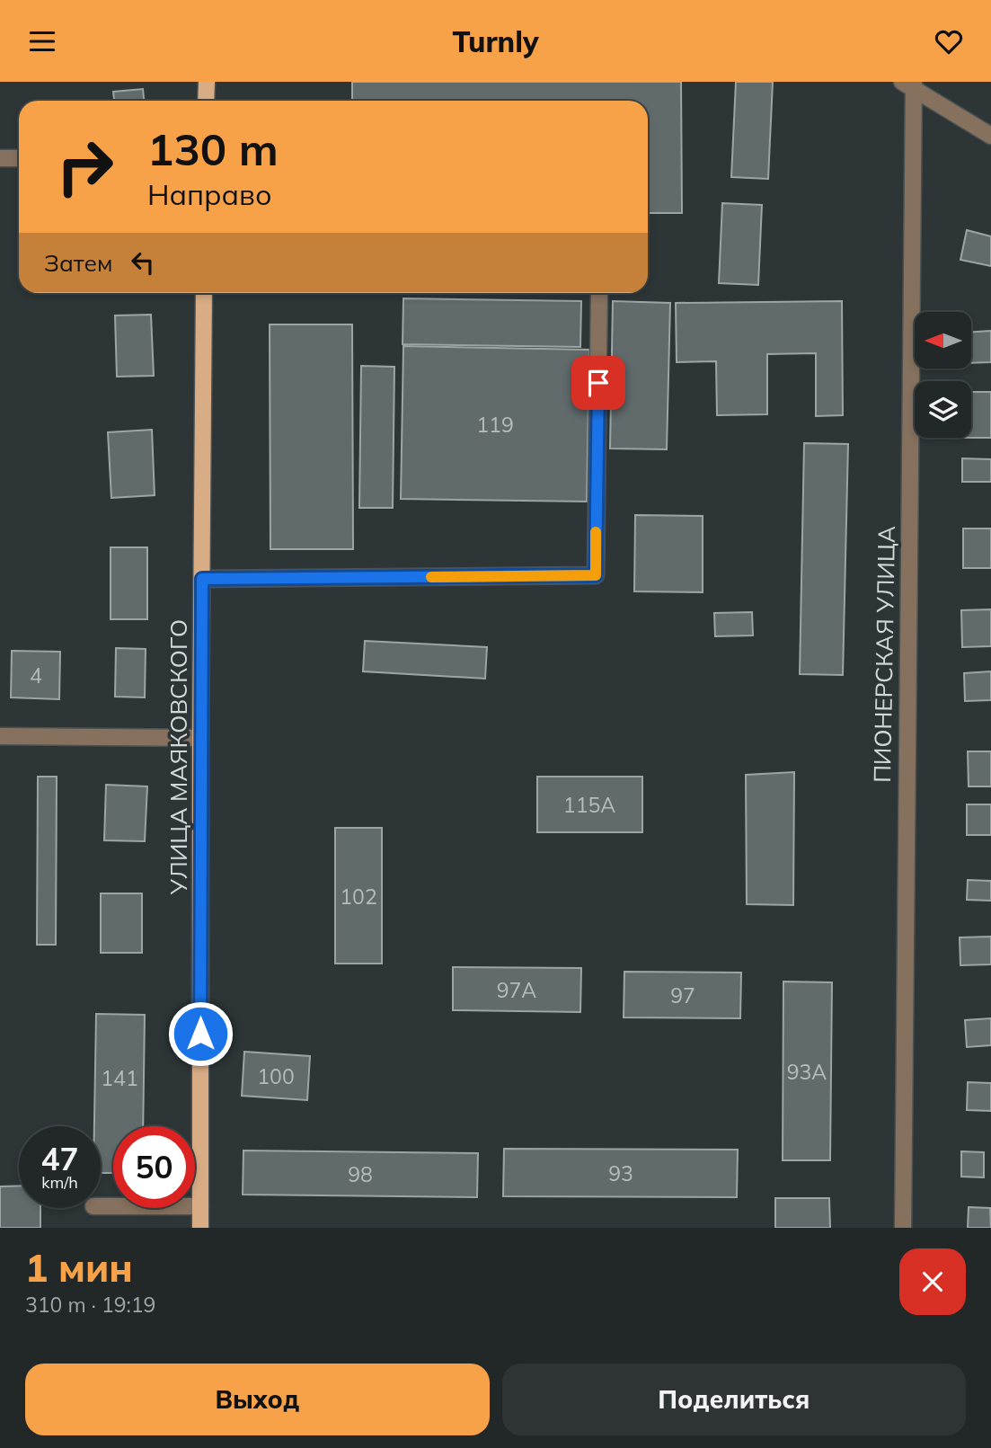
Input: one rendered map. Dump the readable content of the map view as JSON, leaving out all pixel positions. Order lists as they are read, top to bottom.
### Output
{
  "streets": {
    "main road": ["УЛИЦА МАЯКОВСКОГО"],
    "street": ["ПИОНЕРСКАЯ УЛИЦА"]
  },
  "house_numbers": [
    "119",
    "4",
    "115А",
    "102",
    "97А",
    "97",
    "93А",
    "100",
    "141",
    "93",
    "98"
  ],
  "north": "left",
  "page": {
    "header": "Turnly",
    "turn": ["130 m", "Направо"],
    "then": "Затем",
    "speed": "47 km/h",
    "limit": "50",
    "heading": ["1 мин", "310 m · 19:19"],
    "buttons": ["Выход", "Поделиться"]
  }
}
